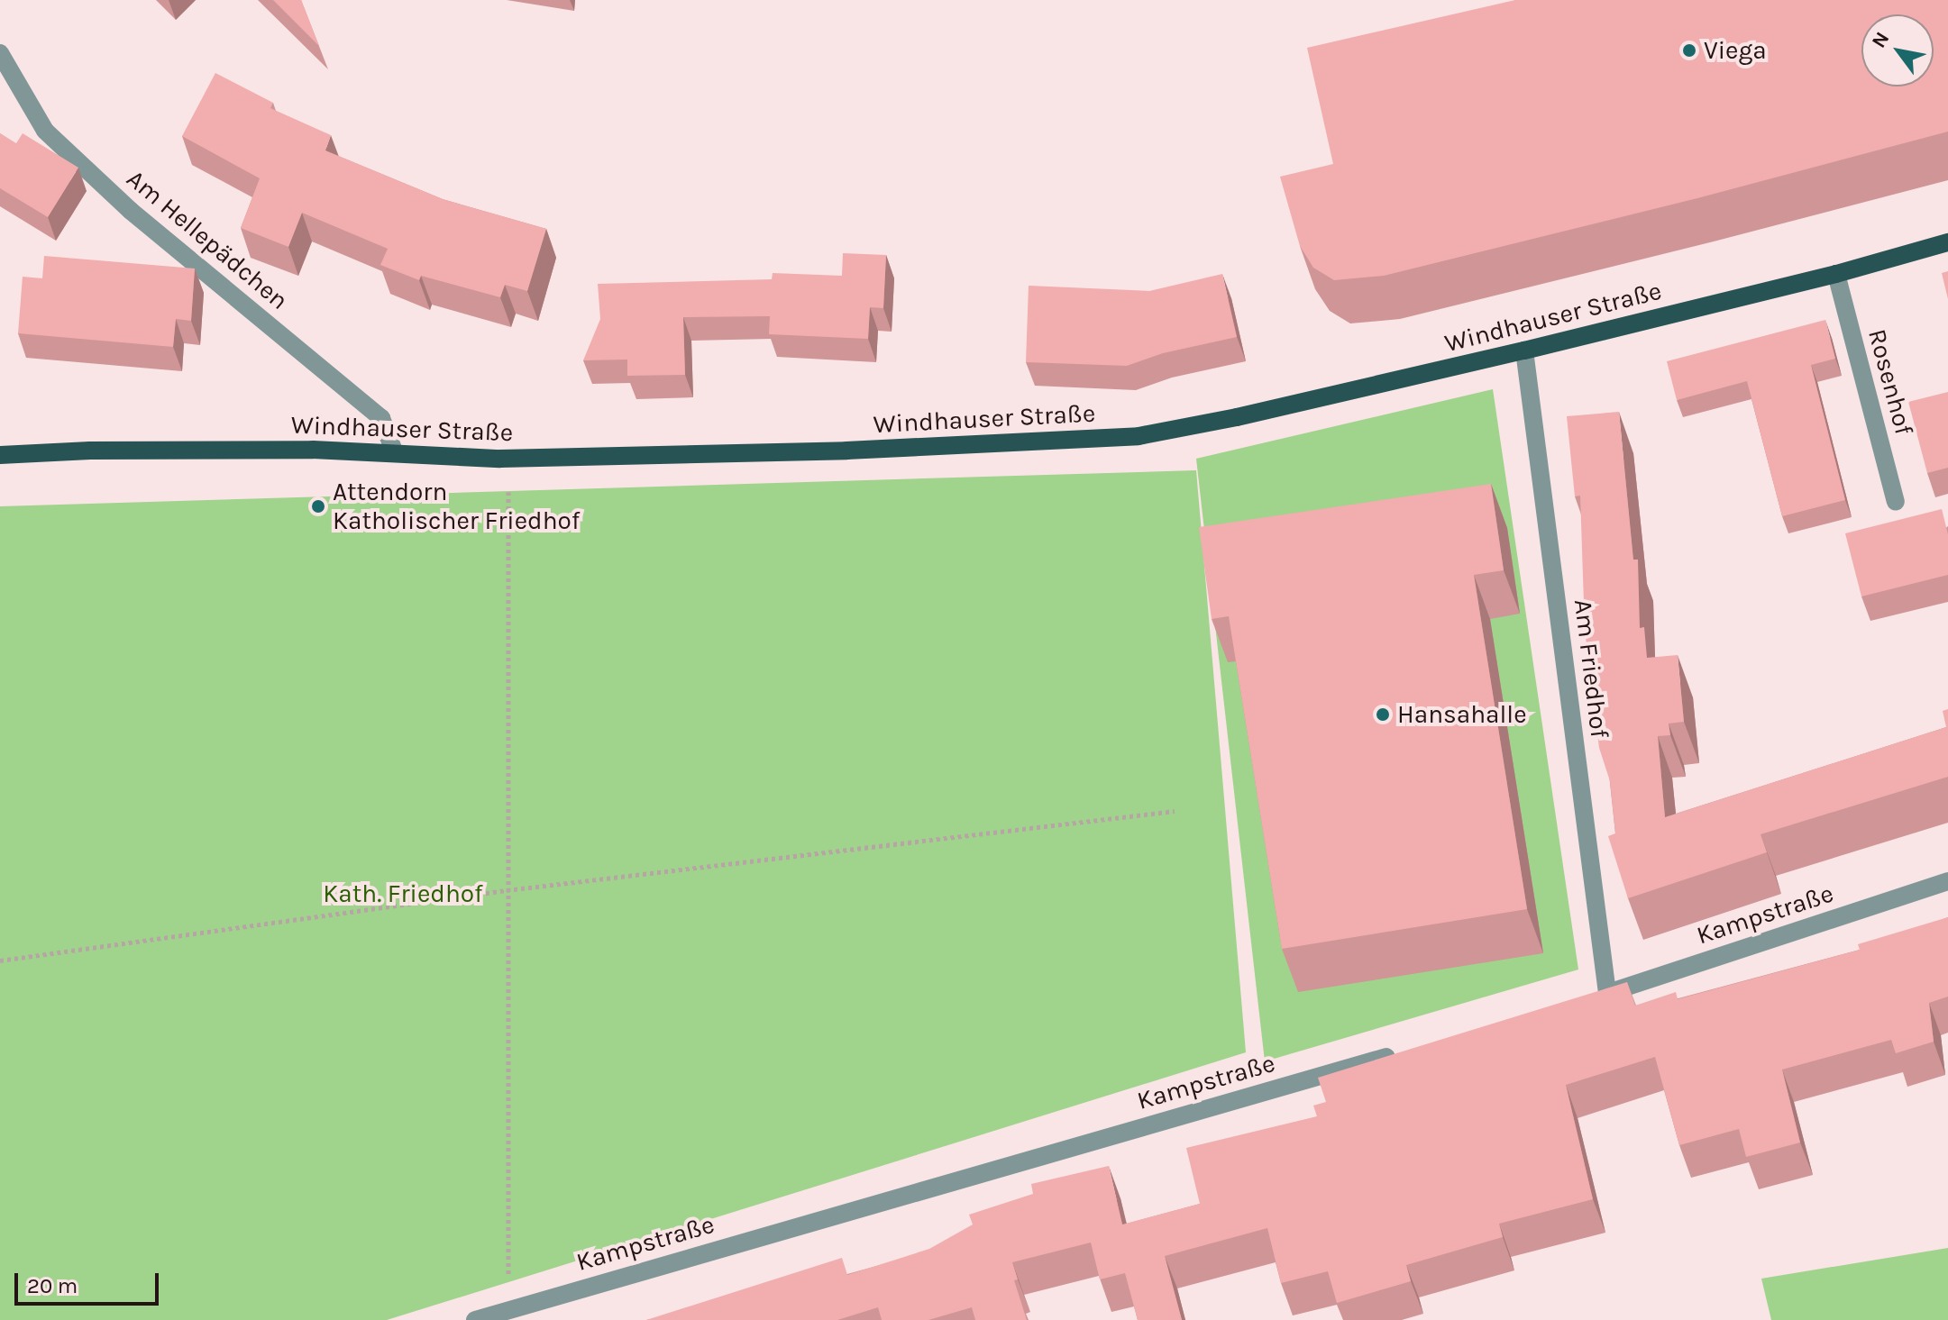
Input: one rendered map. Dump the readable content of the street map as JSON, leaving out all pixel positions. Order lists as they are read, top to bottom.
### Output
{
  "streets": {
    "main road": ["Windhauser Straße"],
    "street": [
      "Am Hellepädchen",
      "Rosenhof",
      "Am Friedhof",
      "Kampstraße"
    ]
  },
  "crossings": [
    ["Am Hellepädchen", "Windhauser Straße"],
    ["Windhauser Straße", "Rosenhof"],
    ["Windhauser Straße", "Am Friedhof"],
    ["Am Friedhof", "Kampstraße"]
  ],
  "parks": ["Kath. Friedhof"],
  "places": ["Viega", "Attendorn Katholischer Friedhof", "Hansahalle"],
  "scale_bar": "20 m",
  "north": "top left"
}
